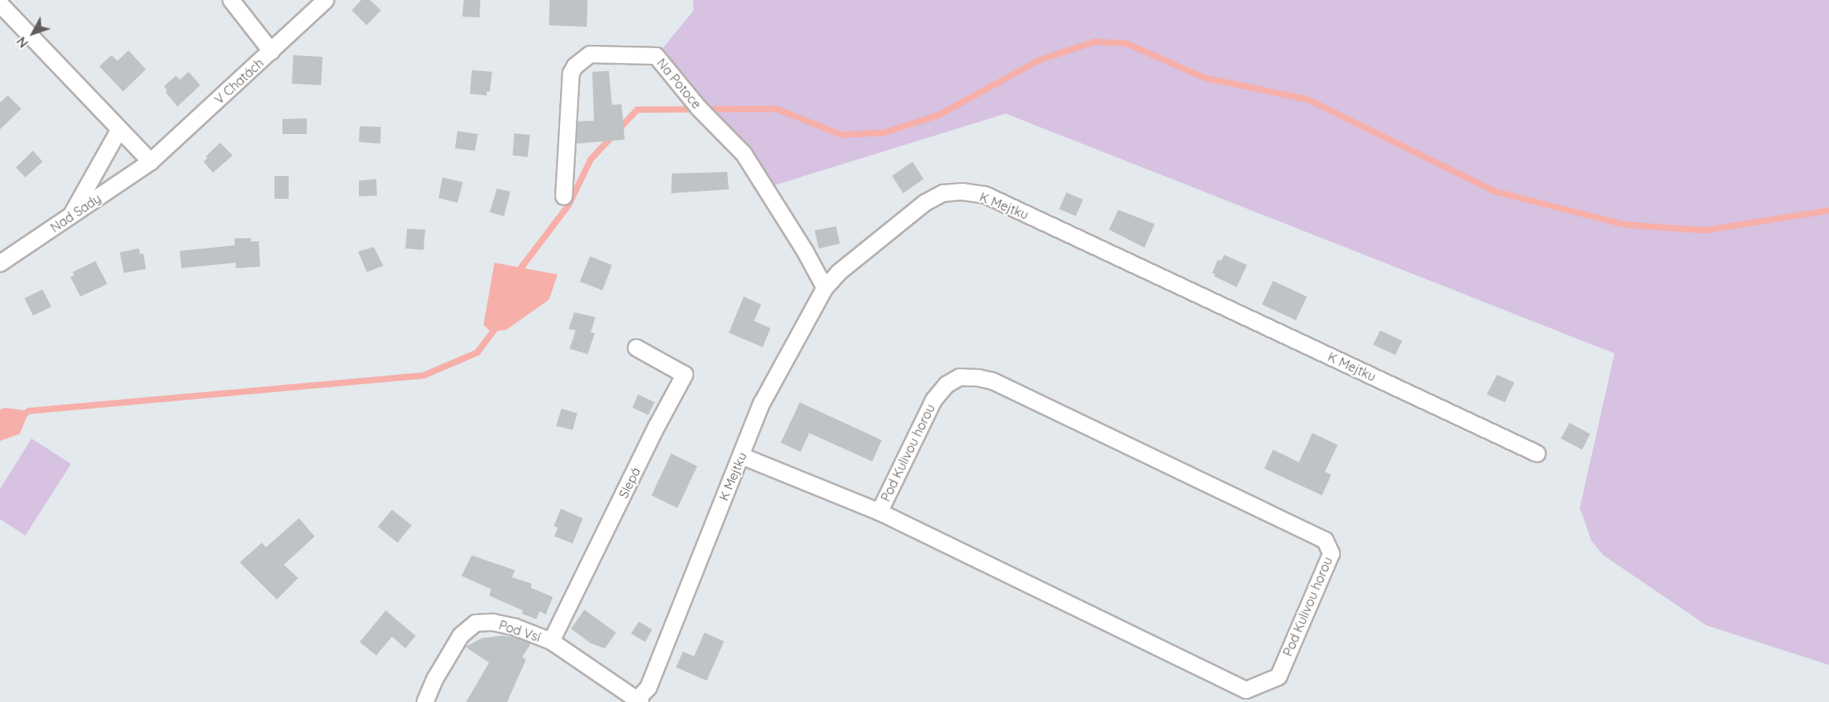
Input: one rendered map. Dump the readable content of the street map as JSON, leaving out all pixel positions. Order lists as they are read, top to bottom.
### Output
{
  "streets": {
    "street": [
      "V Chatách",
      "Na Potoce",
      "K Mejtku",
      "Nad Sady",
      "Pod Kulivou horou",
      "Slepá",
      "Pod Vsí"
    ]
  },
  "crossings": [
    ["V Chatách", "Nad Sady"],
    ["Na Potoce", "K Mejtku"],
    ["K Mejtku", "Pod Kulivou horou"],
    ["K Mejtku", "Pod Vsí"],
    ["Slepá", "Pod Vsí"]
  ],
  "north": "bottom left"
}
